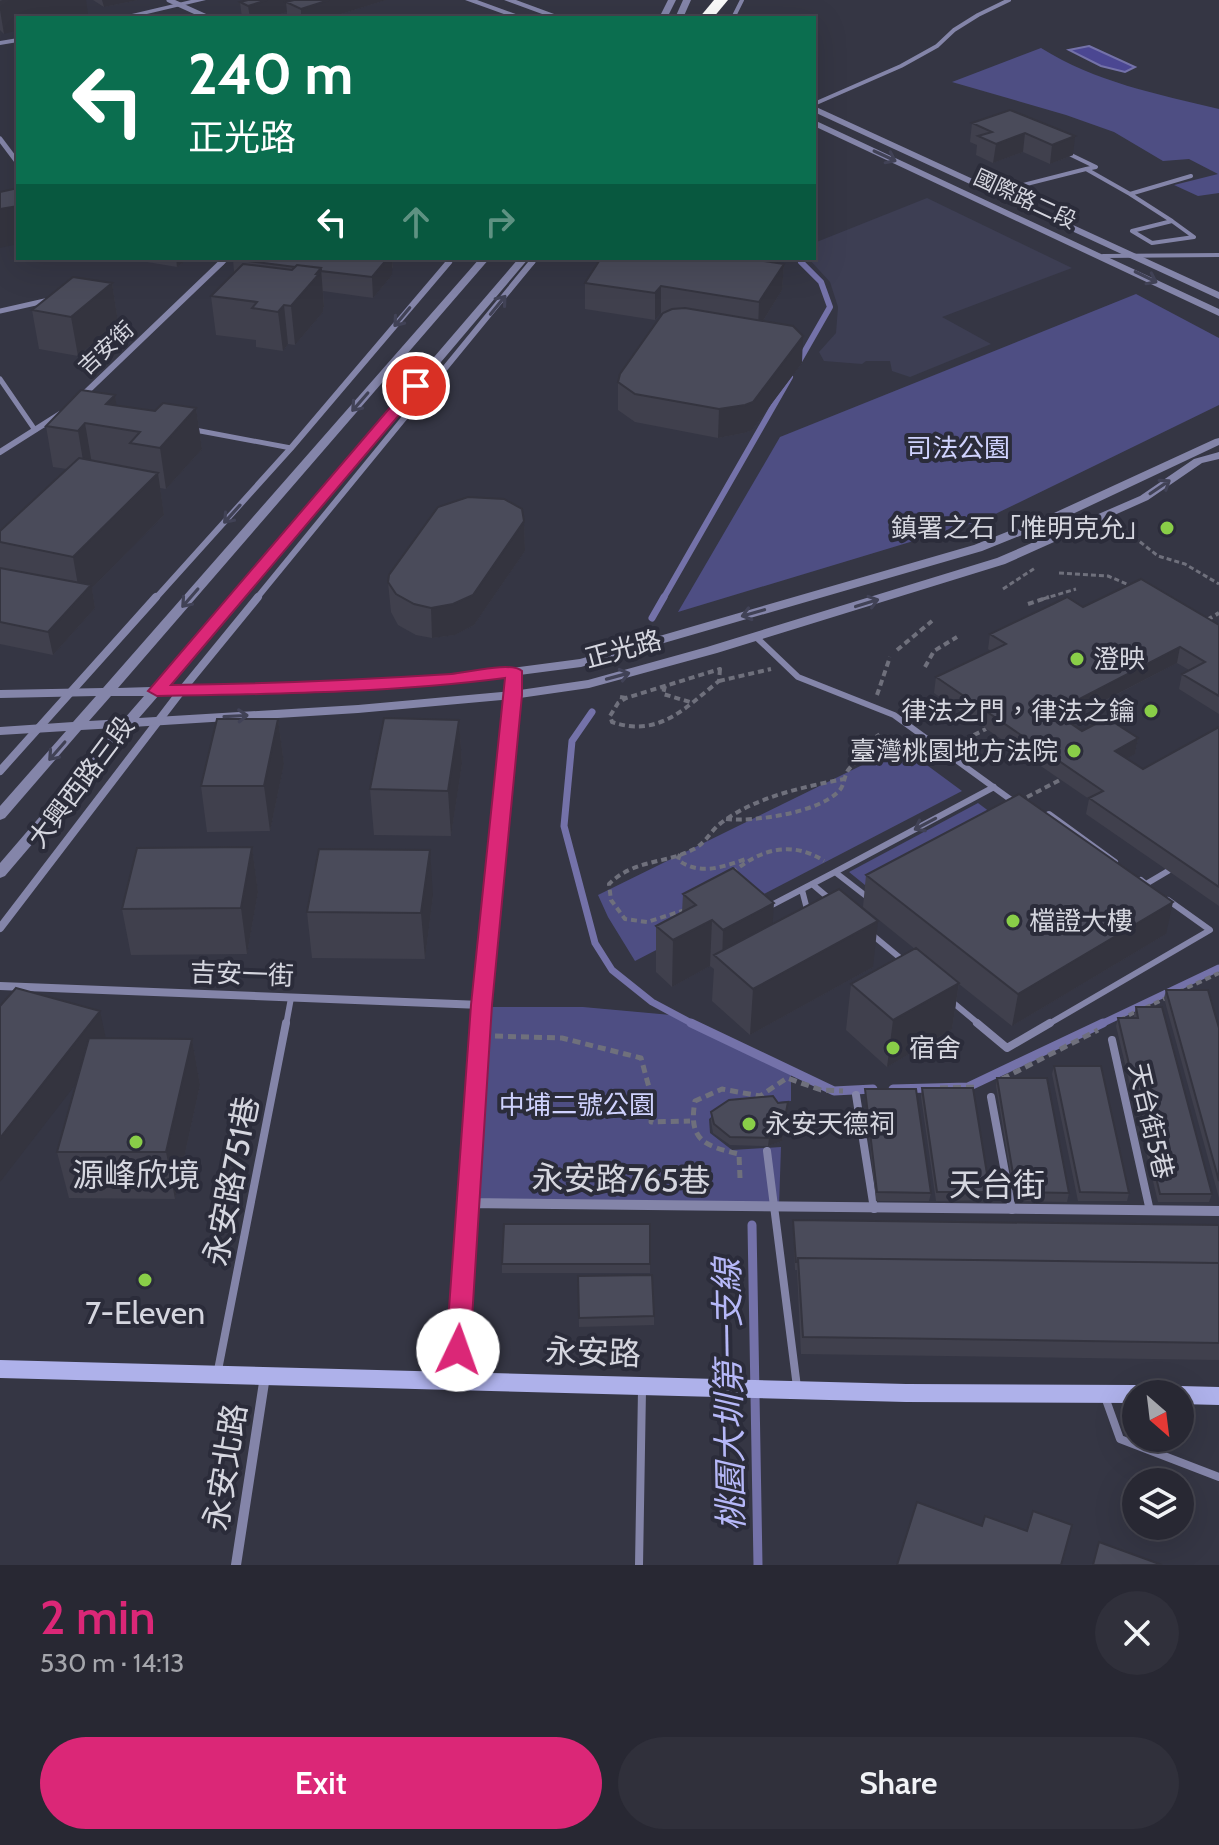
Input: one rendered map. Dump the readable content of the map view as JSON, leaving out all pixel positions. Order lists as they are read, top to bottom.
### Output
{
  "streets": {
    "main road": ["永安路"],
    "street": [
      "國際路二段",
      "吉安街",
      "正光路",
      "大興西路三段",
      "吉安一街",
      "永安路765巷",
      "天台街",
      "永安北路"
    ],
    "lane": ["天台街5巷", "永安路751巷"]
  },
  "crossings": [
    ["正光路", "大興西路三段"],
    ["吉安一街", "永安路751巷"],
    ["天台街5巷", "天台街"],
    ["永安路765巷", "天台街"],
    ["永安路751巷", "永安路"],
    ["永安路", "永安北路"]
  ],
  "water": ["桃園大圳第一支線"],
  "parks": ["司法公園", "中埔二號公園"],
  "places": [
    "鎮署之石「惟明克允」",
    "澄映",
    "律法之門，律法之鑰",
    "臺灣桃園地方法院",
    "檔證大樓",
    "宿舍",
    "永安天德祠",
    "源峰欣境",
    "7-Eleven"
  ],
  "north": "bottom right",
  "page": {
    "turn": ["240 m", "正光路"],
    "heading": ["2 min", "530 m · 14:13"],
    "buttons": ["Exit", "Share"]
  }
}
